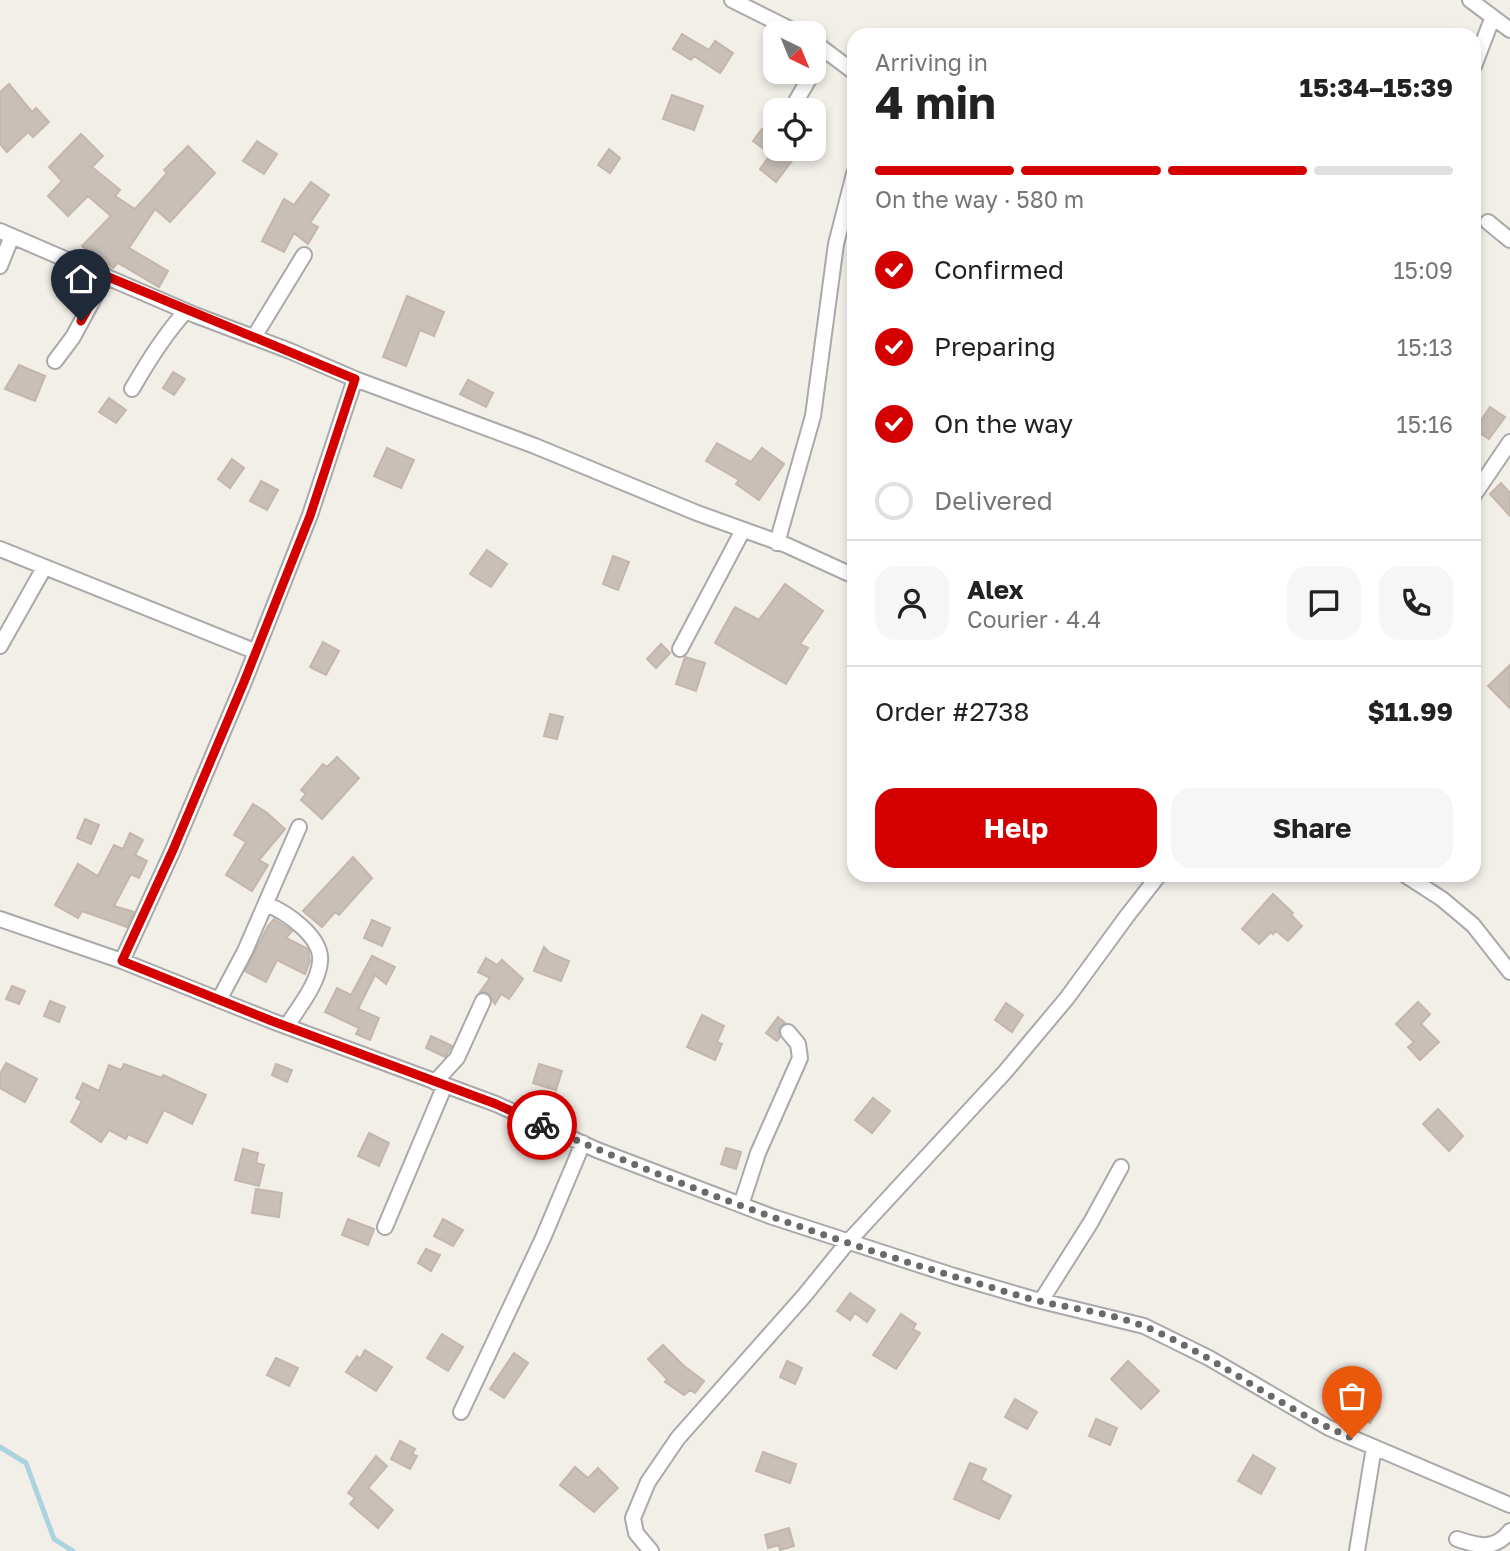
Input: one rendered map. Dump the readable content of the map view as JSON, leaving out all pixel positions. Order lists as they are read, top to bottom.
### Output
{
  "north": "bottom right",
  "page": {
    "heading": ["4 min", "Arriving in", "15:34–15:39"],
    "panel": [
      "Alex",
      "Courier · 4.4",
      "Order #2738",
      "$11.99"
    ],
    "bar": "On the way · 580 m",
    "list": [
      ["Confirmed", "15:09"],
      ["Preparing", "15:13"],
      ["On the way", "15:16"],
      "Delivered"
    ],
    "buttons": ["Help", "Share"]
  }
}
